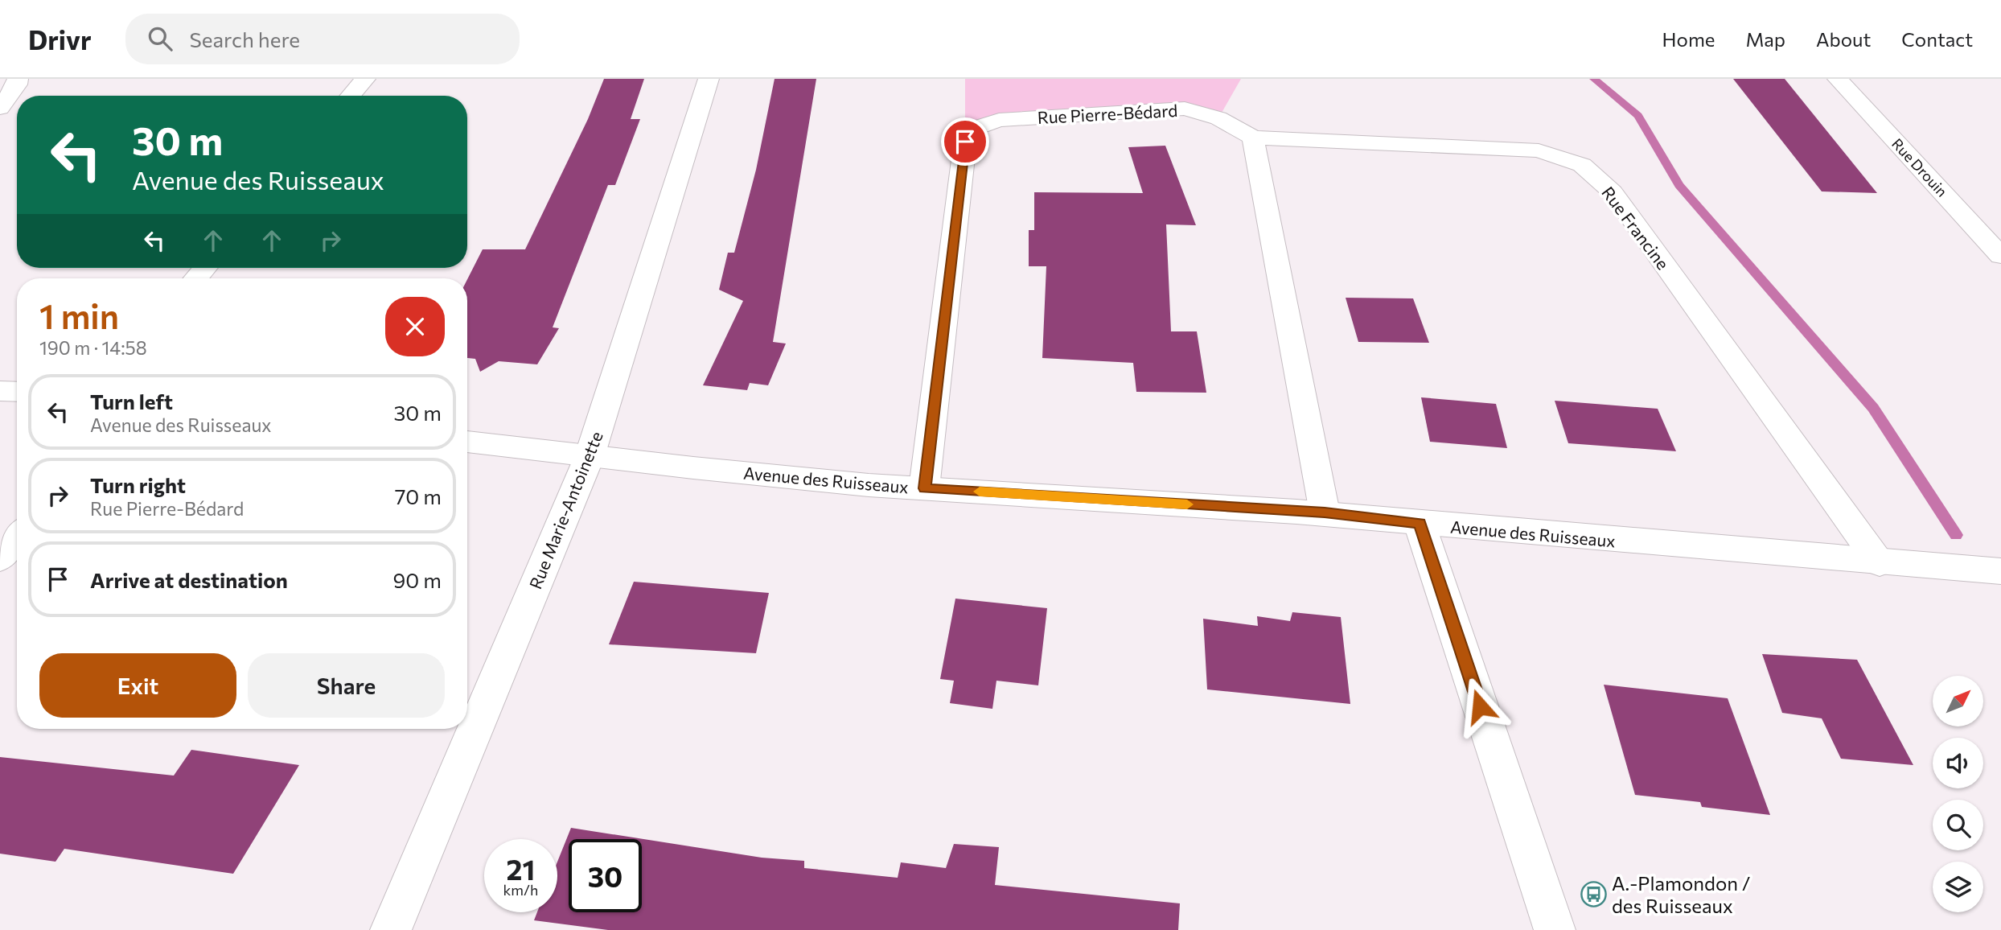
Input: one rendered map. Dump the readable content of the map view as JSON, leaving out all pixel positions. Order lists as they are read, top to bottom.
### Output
{
  "streets": {
    "street": [
      "Rue Pierre-Bédard",
      "Rue Drouin",
      "Rue Francine",
      "Avenue des Ruisseaux",
      "Rue Marie-Antoinette"
    ]
  },
  "crossings": [
    ["Rue Pierre-Bédard", "Rue Francine"],
    ["Rue Pierre-Bédard", "Avenue des Ruisseaux"],
    ["Rue Francine", "Avenue des Ruisseaux"],
    ["Avenue des Ruisseaux", "Rue Marie-Antoinette"]
  ],
  "places": {
    "bus stop": ["A.-Plamondon / des Ruisseaux"]
  },
  "north": "top right",
  "page": {
    "header": "Drivr",
    "search": "Search here",
    "nav": [
      "Home",
      "Map",
      "About",
      "Contact"
    ],
    "turn": ["30 m", "Avenue des Ruisseaux"],
    "heading": ["1 min", "190 m · 14:58"],
    "list": [
      {
        "name": "Turn left",
        "note": "Avenue des Ruisseaux",
        "value": "30 m"
      },
      {
        "name": "Turn right",
        "note": "Rue Pierre-Bédard",
        "value": "70 m"
      },
      {
        "name": "Arrive at destination",
        "value": "90 m"
      }
    ],
    "buttons": ["Exit", "Share"],
    "speed": "21 km/h",
    "limit": "30"
  }
}
